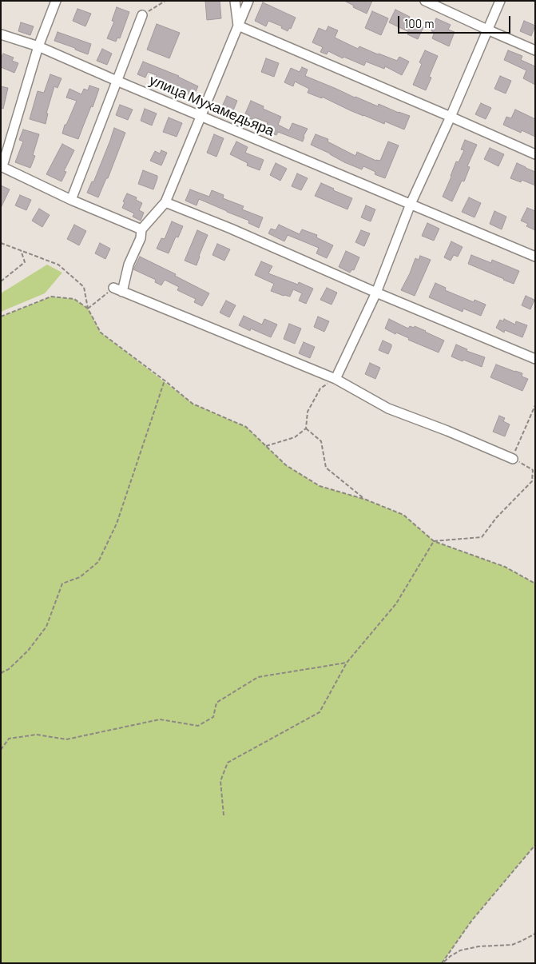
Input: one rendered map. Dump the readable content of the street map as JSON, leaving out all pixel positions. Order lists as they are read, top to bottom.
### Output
{
  "streets": {
    "street": ["улица Мухамедьяра"]
  },
  "scale_bar": "100 m"
}
